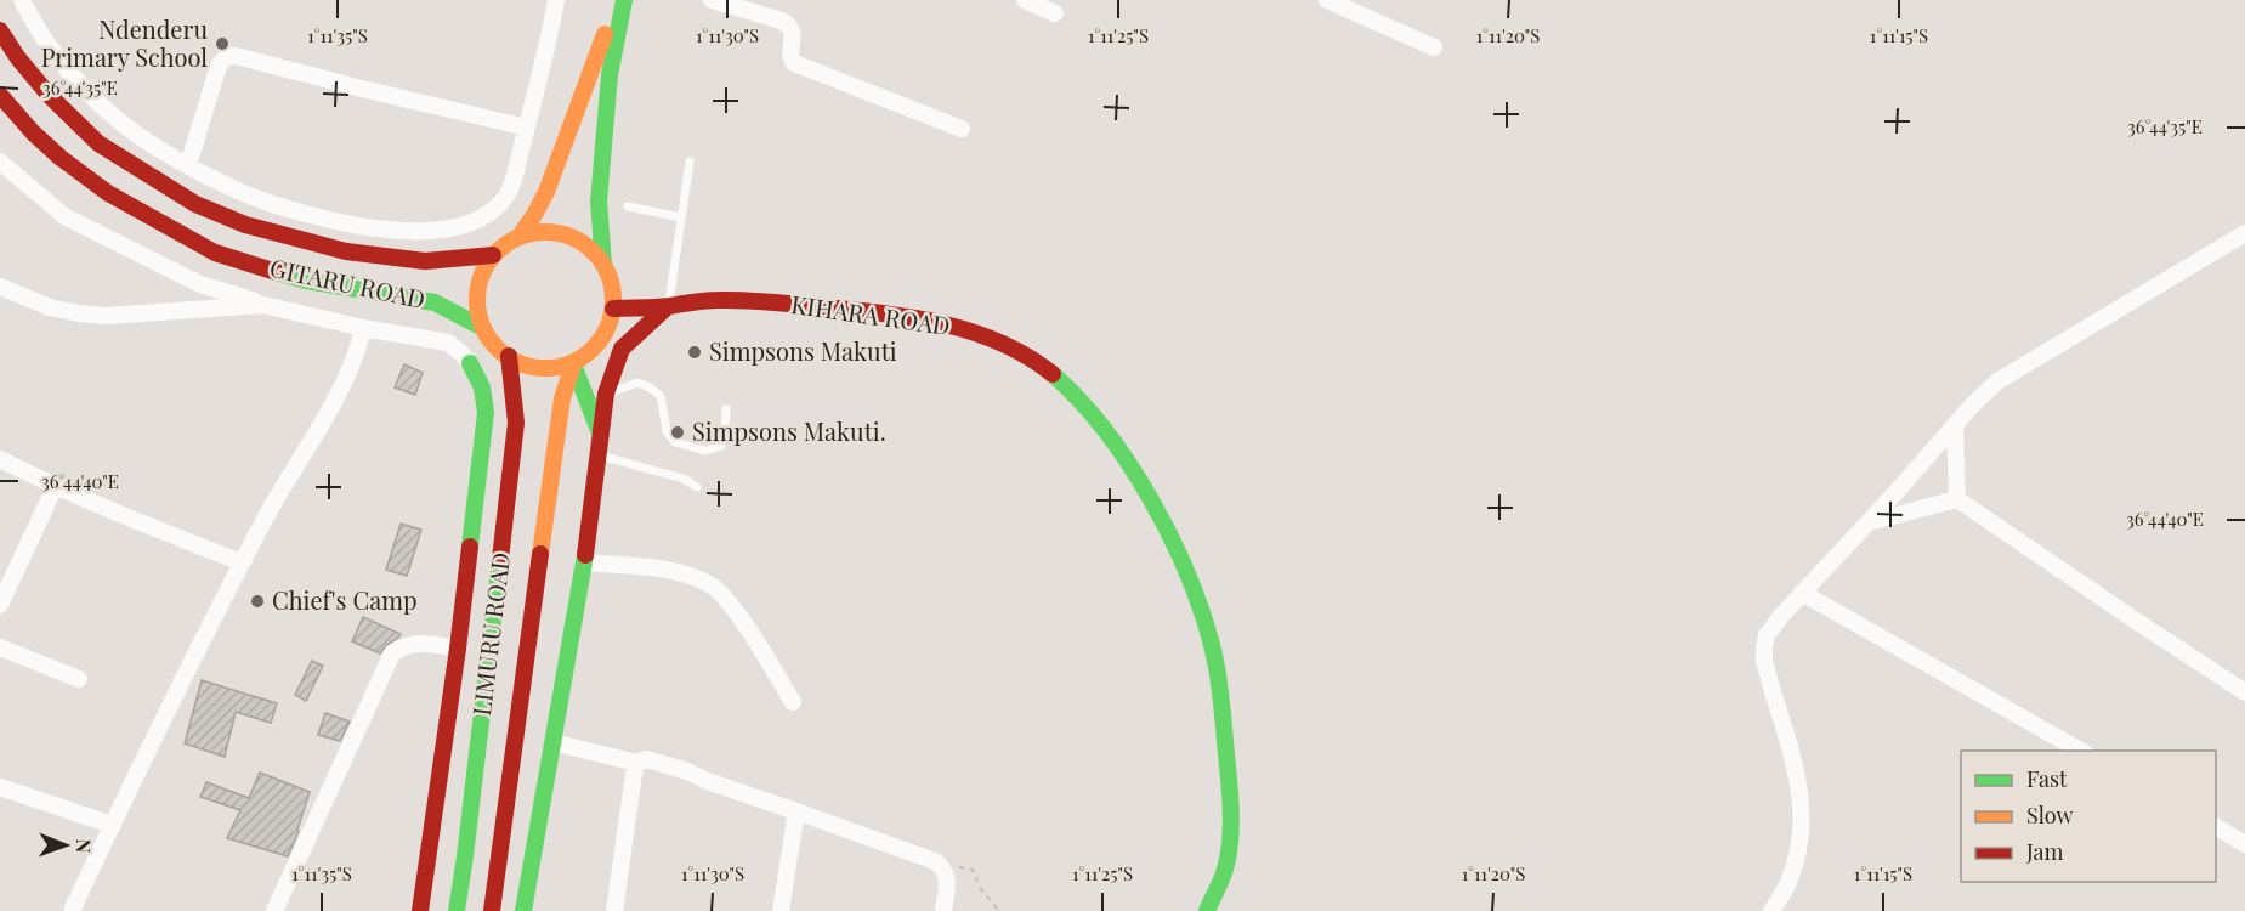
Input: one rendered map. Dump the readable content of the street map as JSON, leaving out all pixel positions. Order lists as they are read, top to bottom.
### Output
{
  "streets": {
    "main road": ["GITARU ROAD", "KIHARA ROAD", "LIMURU ROAD"]
  },
  "crossings": [
    ["GITARU ROAD", "KIHARA ROAD"],
    ["GITARU ROAD", "LIMURU ROAD"],
    ["KIHARA ROAD", "LIMURU ROAD"]
  ],
  "places": [
    "Ndenderu Primary School",
    "Simpsons Makuti",
    "Simpsons Makuti.",
    "Chief's Camp"
  ],
  "legend": ["Fast", "Slow", "Jam"],
  "north": "right",
  "coordinates": [
    "1°11'35\"S",
    "1°11'30\"S",
    "1°11'25\"S",
    "1°11'20\"S",
    "1°11'15\"S",
    "36°44'35\"E",
    "36°44'40\"E"
  ]
}
